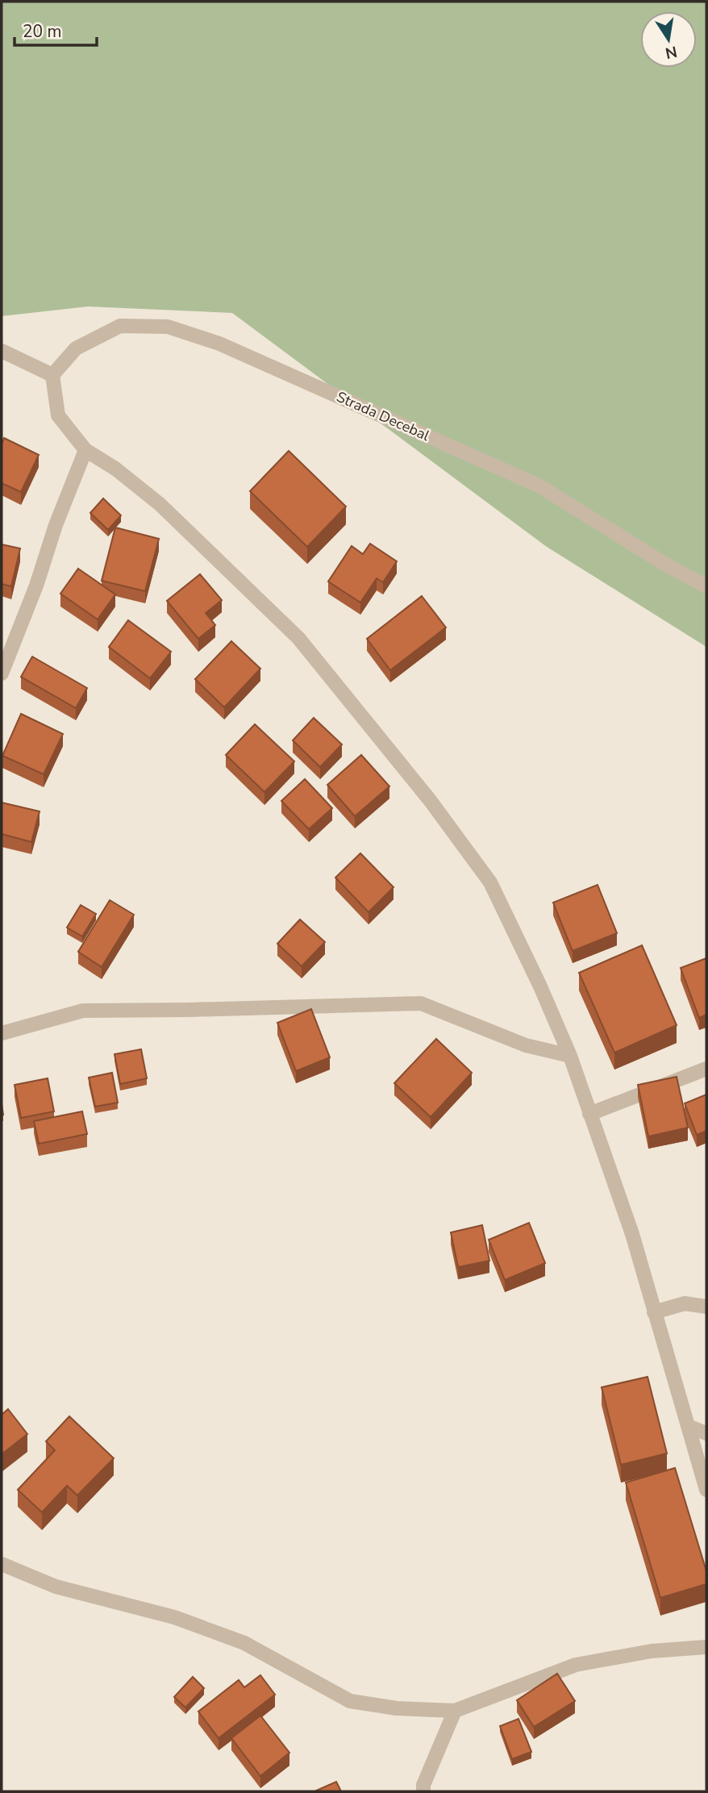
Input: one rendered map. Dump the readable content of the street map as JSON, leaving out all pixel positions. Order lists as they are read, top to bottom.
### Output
{
  "streets": {
    "street": ["Strada Decebal"]
  },
  "scale_bar": "20 m",
  "north": "bottom"
}
